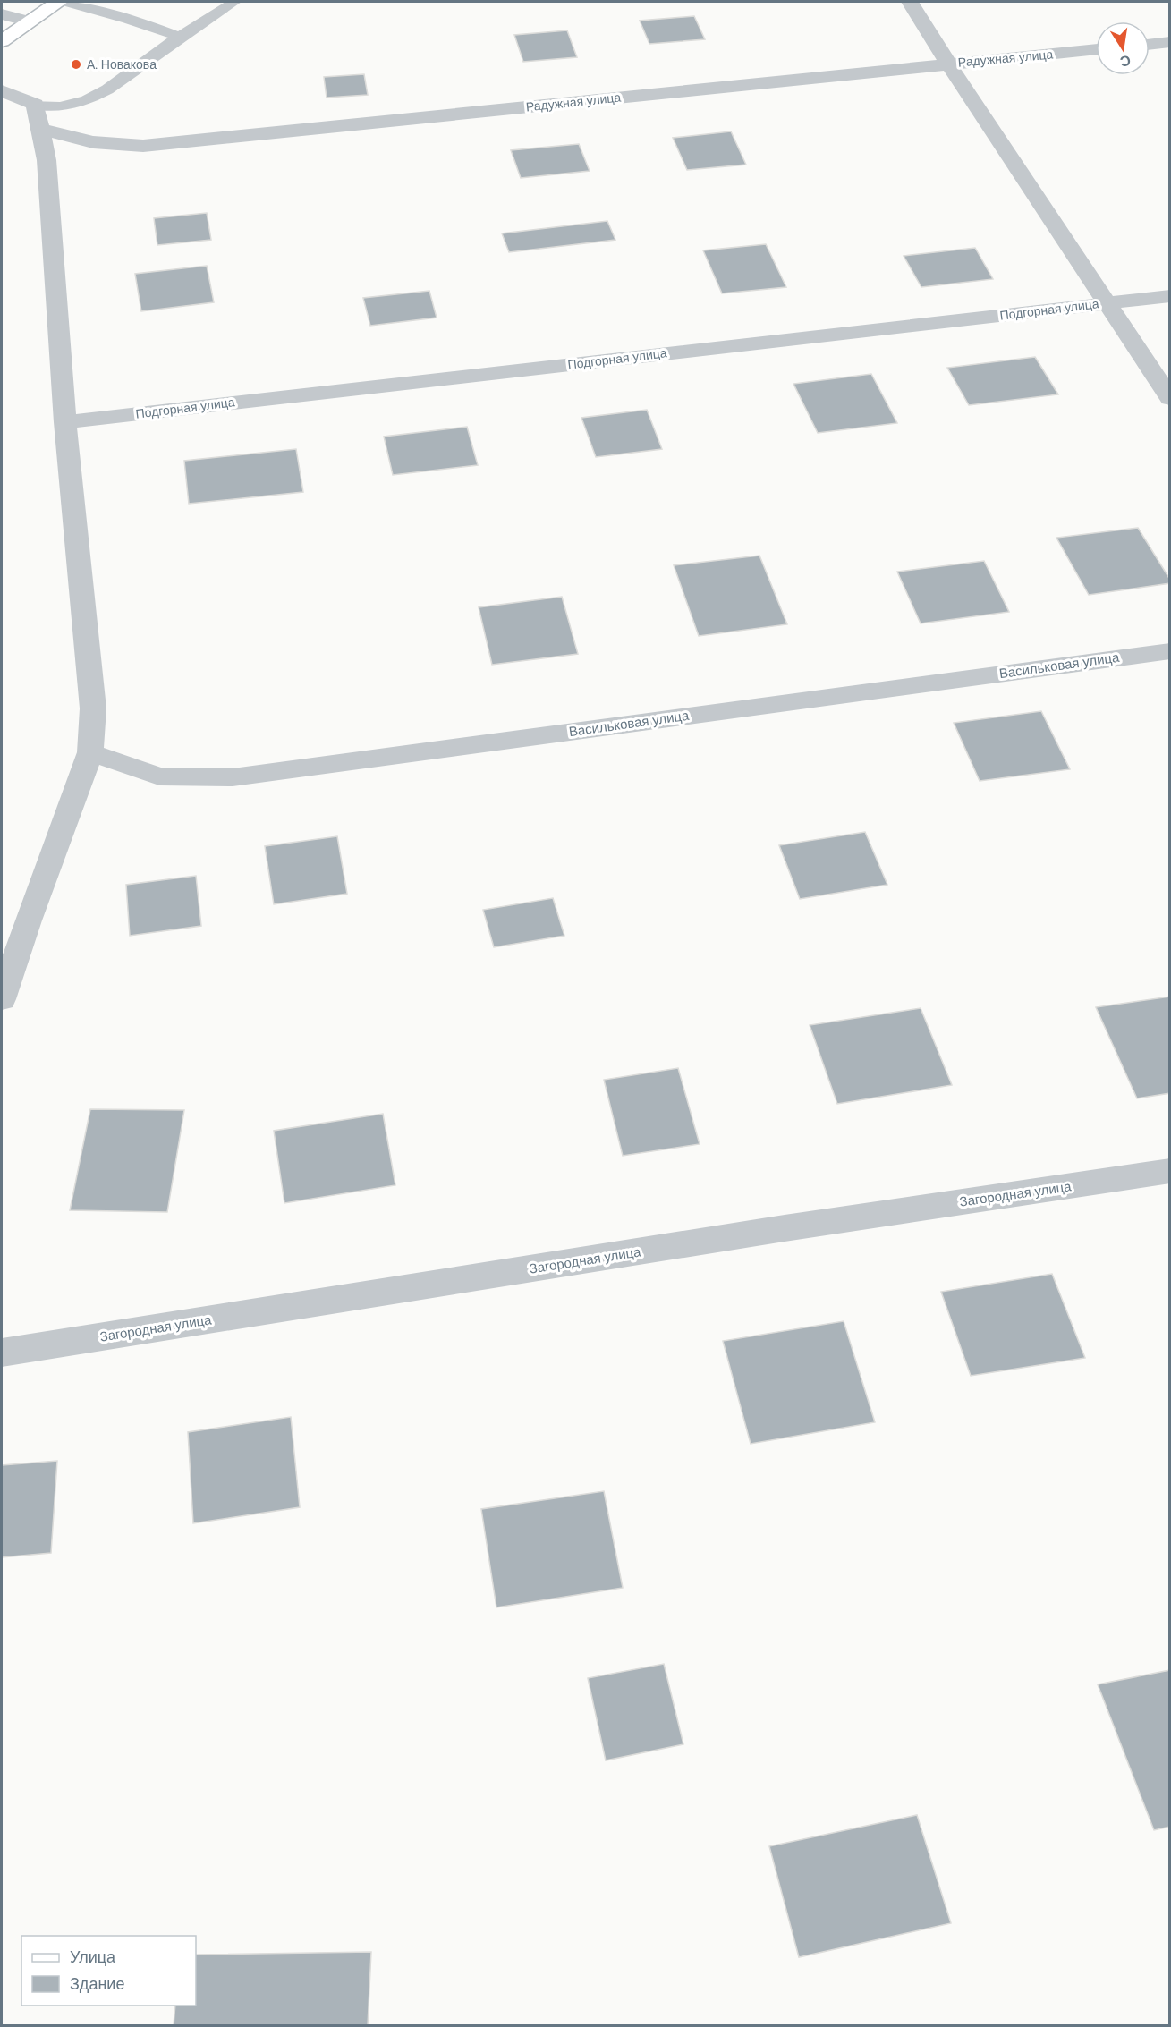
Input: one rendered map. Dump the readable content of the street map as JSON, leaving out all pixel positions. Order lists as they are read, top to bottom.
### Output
{
  "streets": {
    "street": [
      "Радужная улица",
      "Подгорная улица",
      "Васильковая улица",
      "Загородная улица"
    ]
  },
  "places": ["А. Новакова"],
  "legend": ["Улица", "Здание"],
  "north": "bottom"
}
